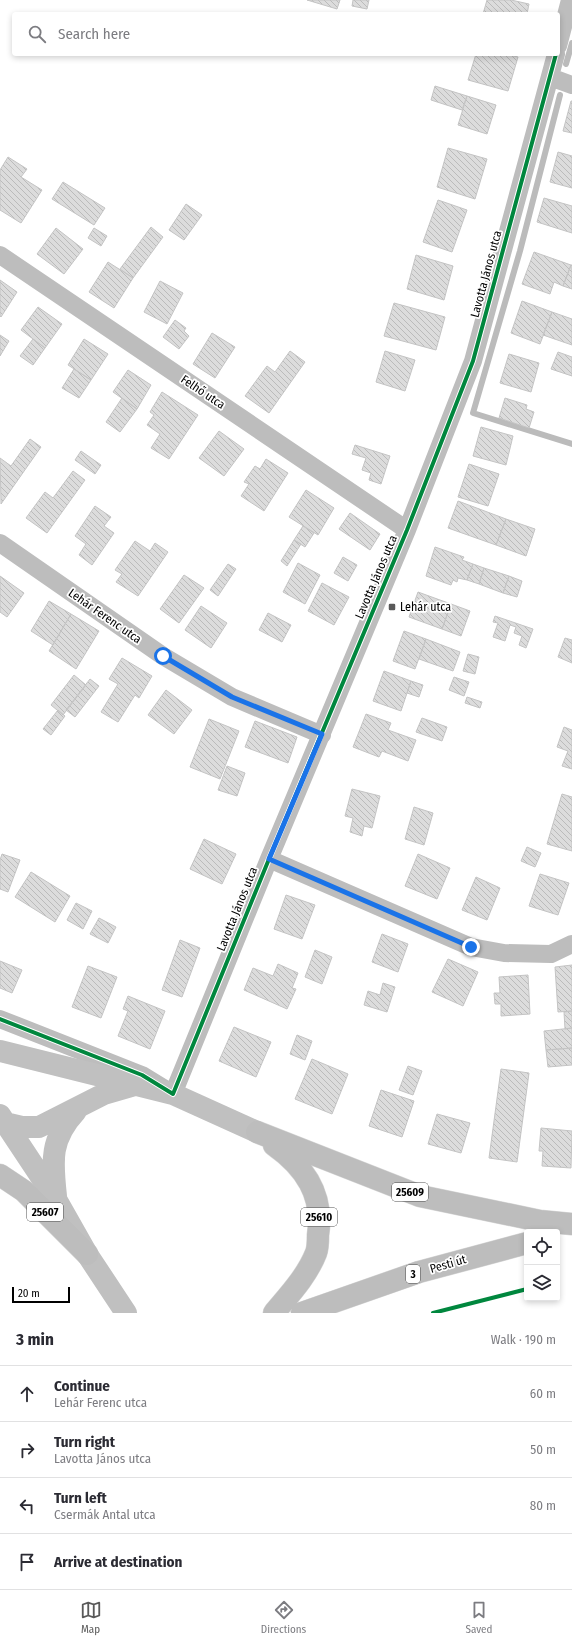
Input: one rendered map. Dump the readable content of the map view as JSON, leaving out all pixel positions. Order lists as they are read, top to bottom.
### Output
{
  "streets": {
    "main road": [
      "25609",
      "25607",
      "25610",
      "Pesti út",
      "3"
    ],
    "street": ["Lavotta János utca", "Felhő utca", "Lehár Ferenc utca"]
  },
  "crossings": [
    ["Lavotta János utca", "Felhő utca"],
    ["Lavotta János utca", "Lehár Ferenc utca"],
    ["Lavotta János utca", "25609"],
    ["25609", "25610"]
  ],
  "places": {
    "transit": ["Lehár utca"]
  },
  "scale_bar": "20 m",
  "page": {
    "search": "Search here",
    "scale": "20 m",
    "heading": ["3 min", "Walk · 190 m"],
    "list": [
      ["Continue", "Lehár Ferenc utca", "60 m"],
      ["Turn right", "Lavotta János utca", "50 m"],
      ["Turn left", "Csermák Antal utca", "80 m"],
      "Arrive at destination"
    ],
    "nav": ["Map", "Directions", "Saved"]
  }
}
